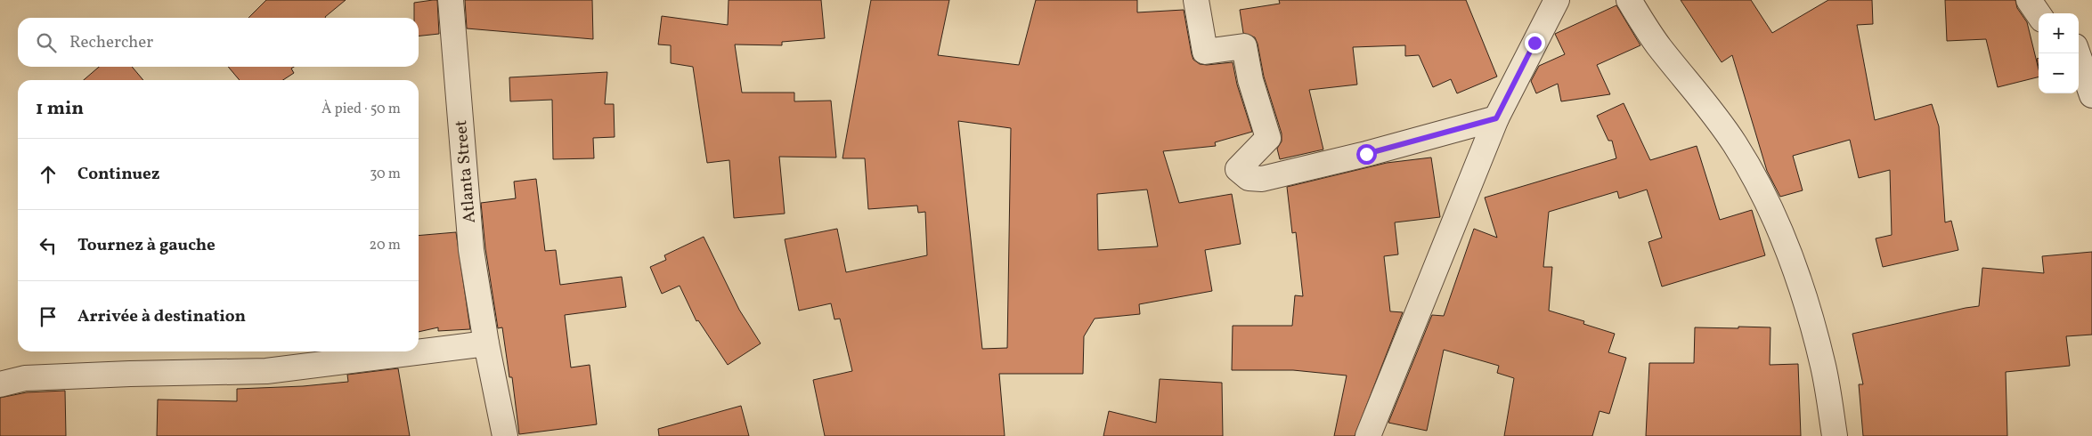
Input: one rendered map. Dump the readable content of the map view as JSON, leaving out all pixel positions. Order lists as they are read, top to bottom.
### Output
{
  "streets": {
    "street": ["Atlanta Street"]
  },
  "page": {
    "map_buttons": ["+", "−"],
    "search": "Rechercher",
    "heading": ["1 min", "À pied · 50 m"],
    "list": [
      ["Continuez", "30 m"],
      ["Tournez à gauche", "20 m"],
      "Arrivée à destination"
    ]
  }
}
